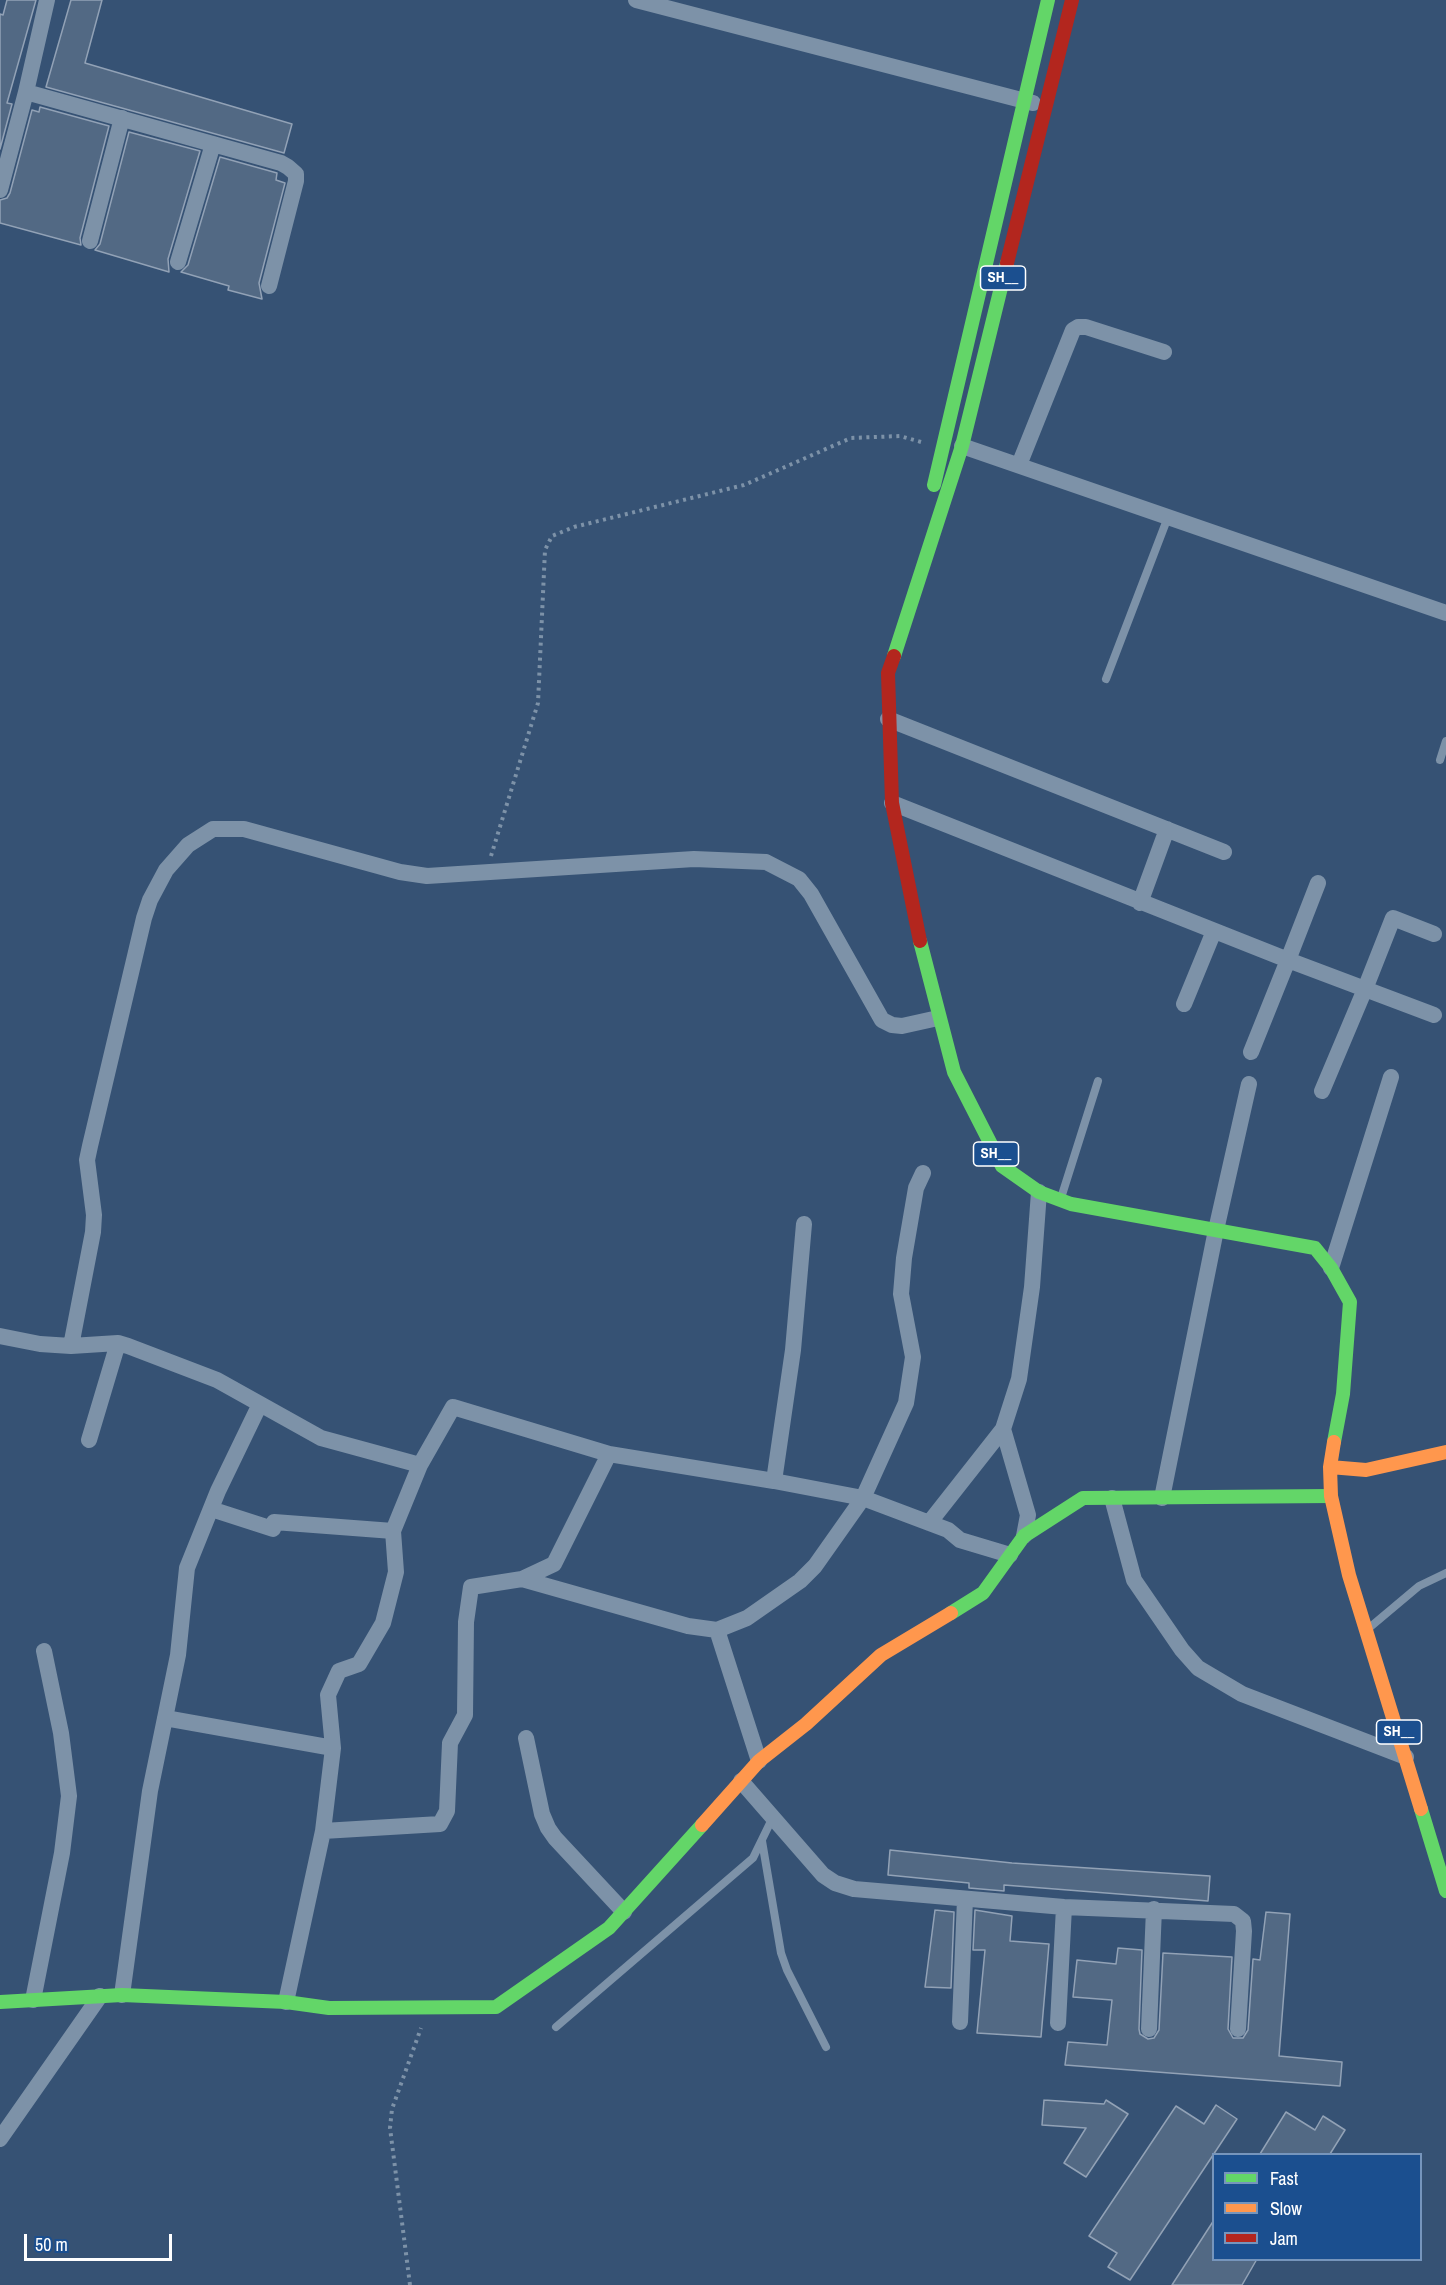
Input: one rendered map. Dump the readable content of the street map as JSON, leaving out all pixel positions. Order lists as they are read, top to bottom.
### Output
{
  "streets": {
    "main road": ["SH__"]
  },
  "legend": ["Fast", "Slow", "Jam"],
  "scale_bar": "50 m"
}
